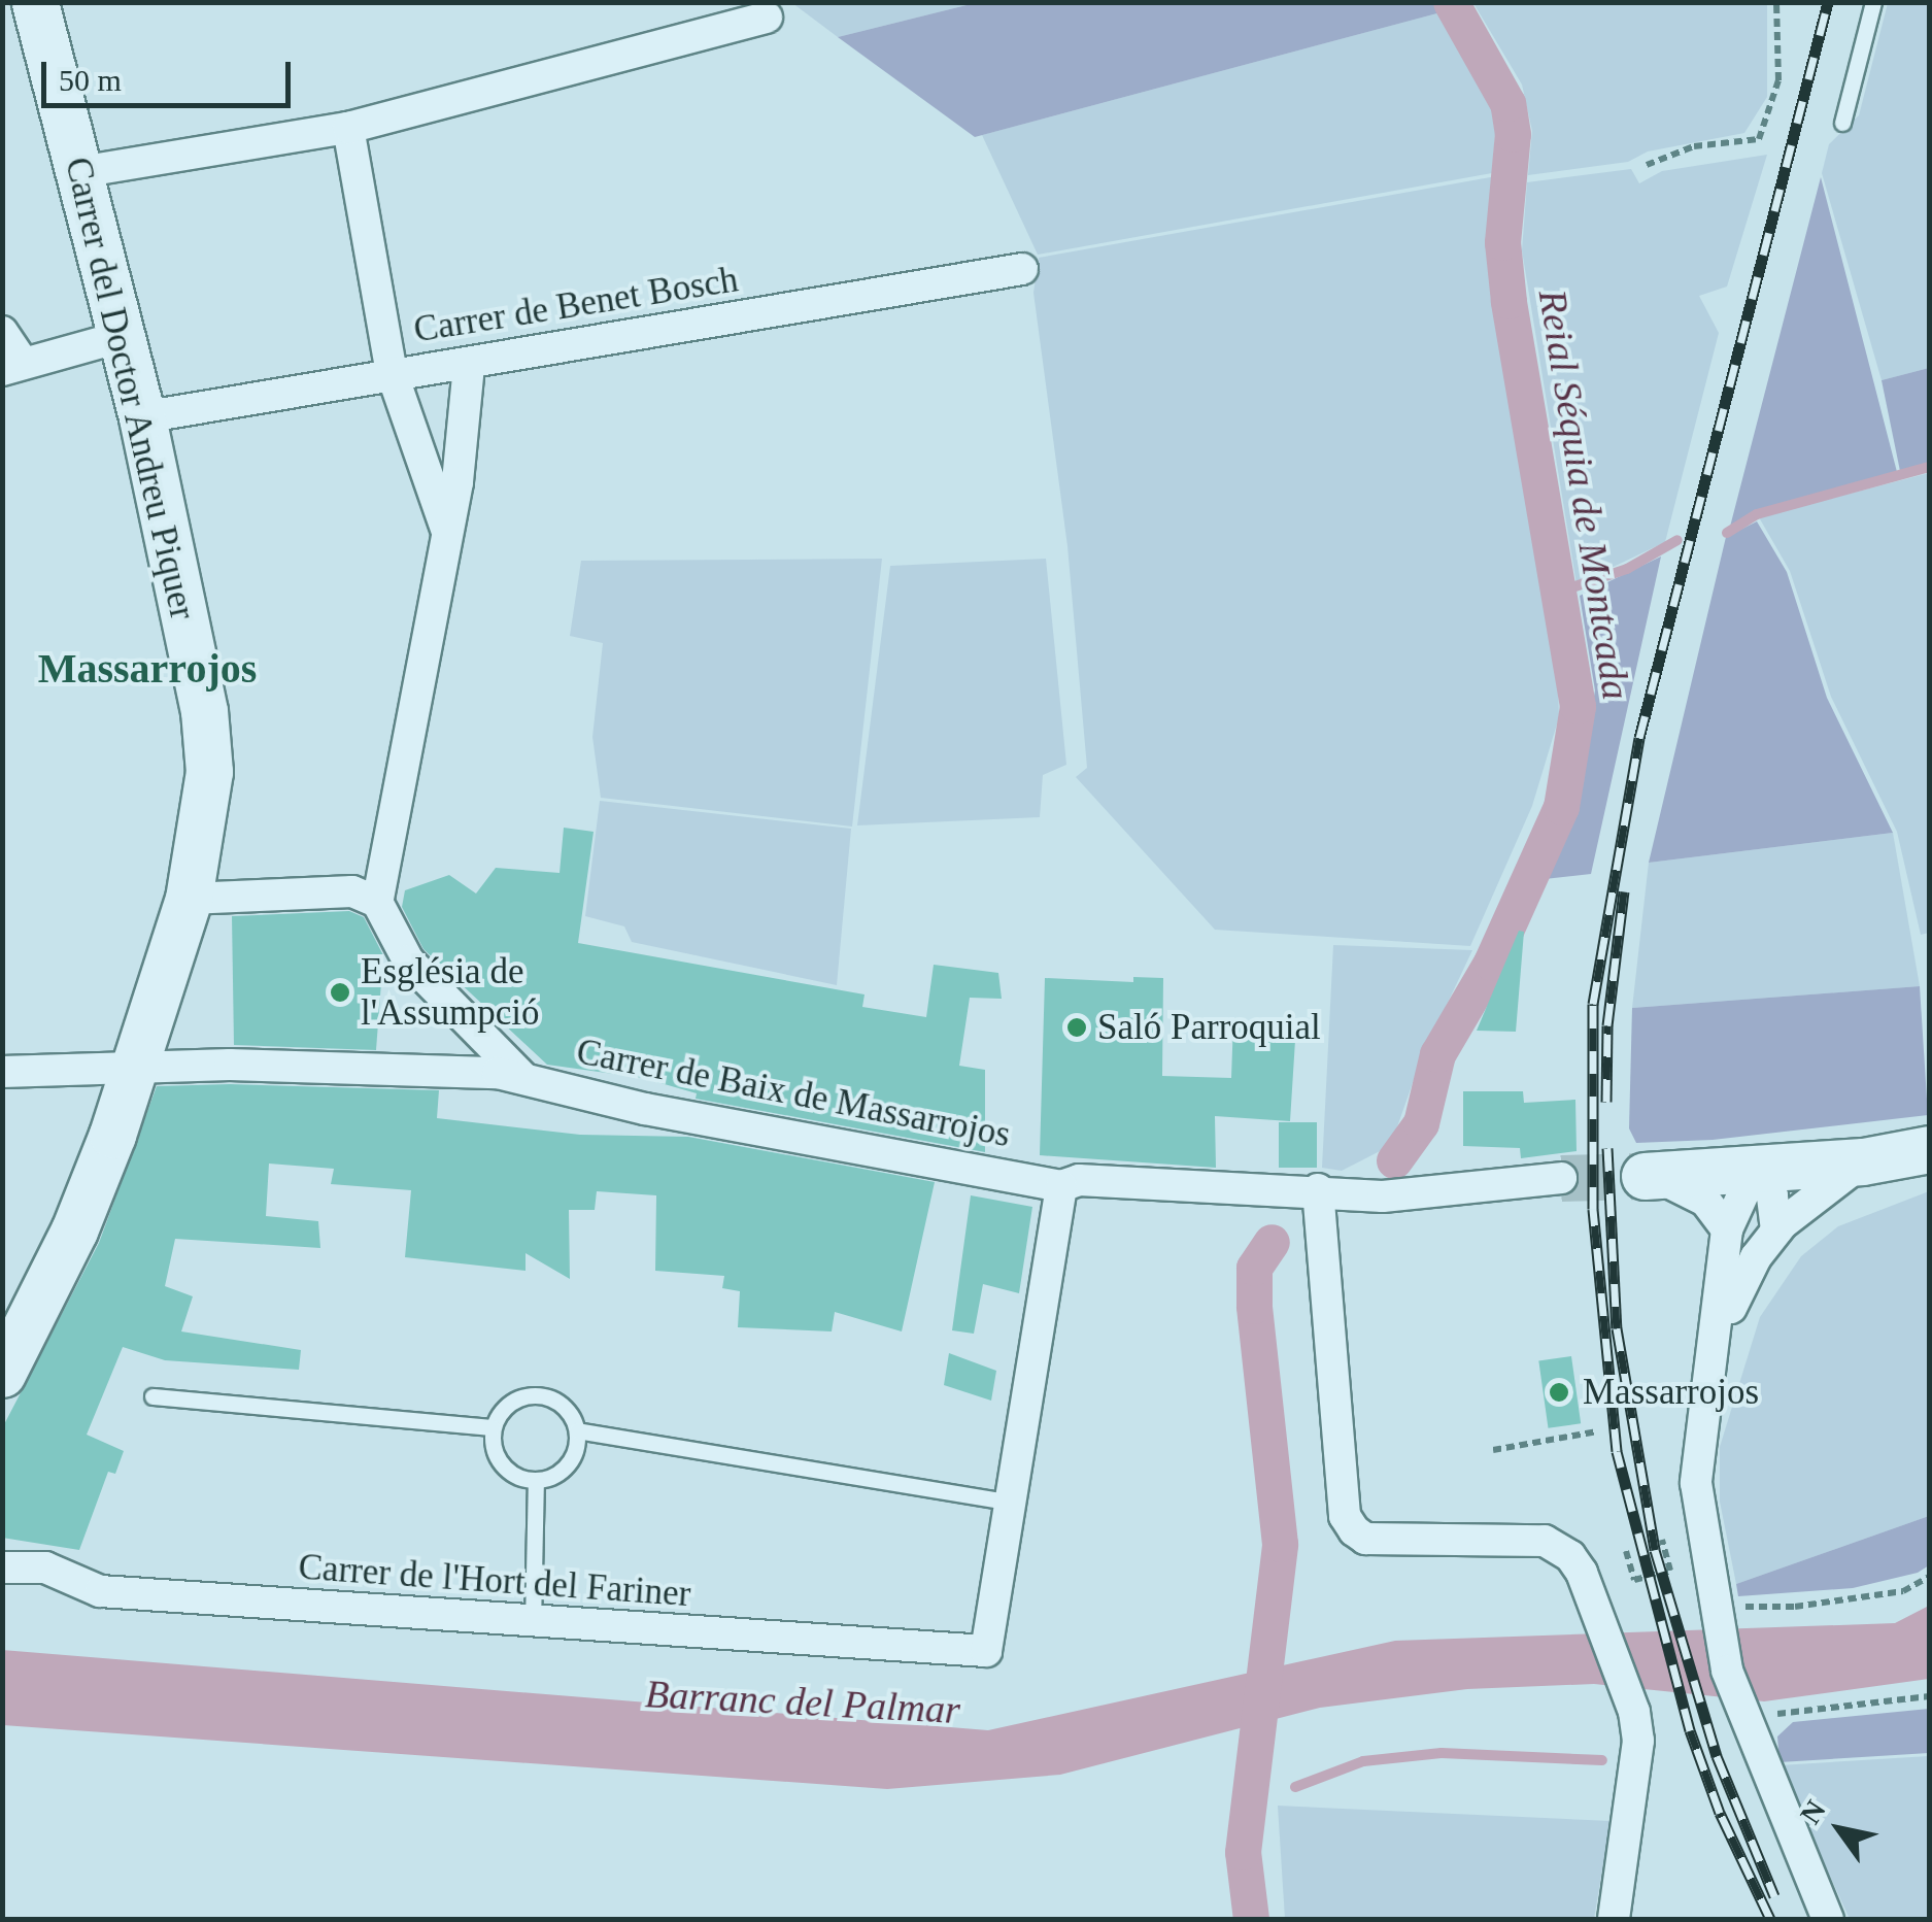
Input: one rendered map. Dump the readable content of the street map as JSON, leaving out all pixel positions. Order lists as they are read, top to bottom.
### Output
{
  "streets": {
    "street": [
      "Carrer de Benet Bosch",
      "Carrer del Doctor Andreu Piquer",
      "Carrer de Baix de Massarrojos",
      "Carrer de l'Hort del Fariner"
    ]
  },
  "crossings": [
    ["Carrer de Benet Bosch", "Carrer del Doctor Andreu Piquer"],
    ["Carrer del Doctor Andreu Piquer", "Carrer de Baix de Massarrojos"]
  ],
  "districts": ["Massarrojos"],
  "water": ["Reial Séquia de Montcada", "Barranc del Palmar"],
  "places": ["Església de l'Assumpció", "Saló Parroquial", "Massarrojos"],
  "scale_bar": "50 m",
  "north": "top left"
}
